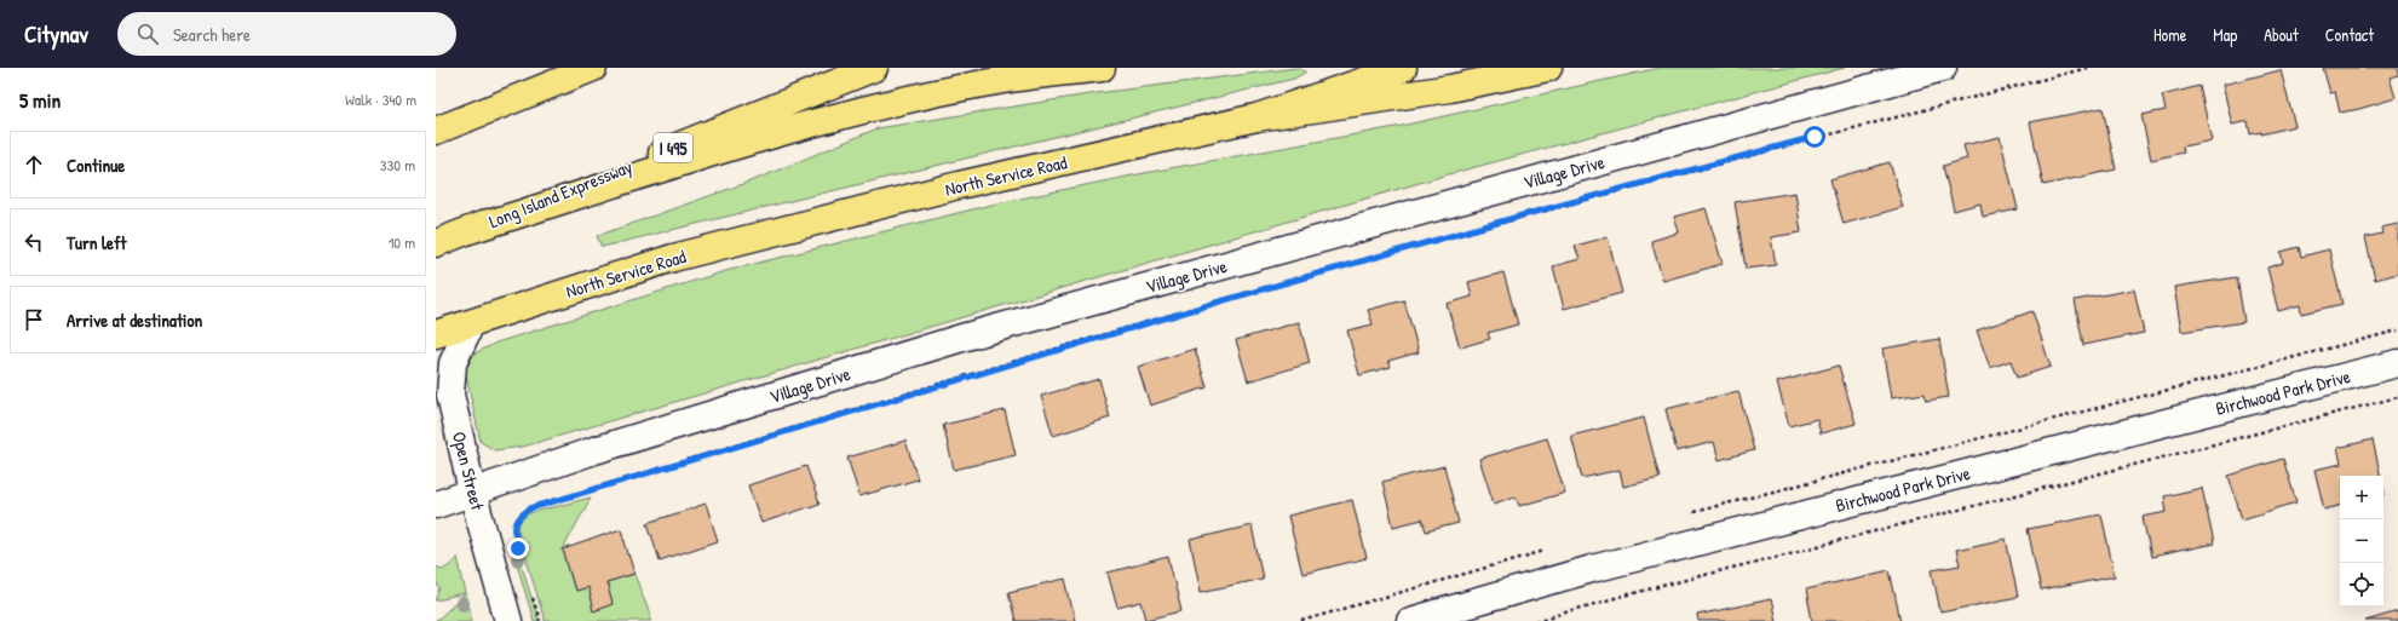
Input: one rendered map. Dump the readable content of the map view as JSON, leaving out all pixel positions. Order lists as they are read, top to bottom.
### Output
{
  "streets": {
    "main road": ["I 495", "North Service Road", "Long Island Expressway"],
    "street": ["Village Drive", "Birchwood Park Drive", "Open Street"]
  },
  "crossings": [
    ["Village Drive", "Open Street"],
    ["North Service Road", "Open Street"]
  ],
  "page": {
    "header": "Citynav",
    "search": "Search here",
    "nav": [
      "Home",
      "Map",
      "About",
      "Contact"
    ],
    "heading": ["5 min", "Walk · 340 m"],
    "list": [
      ["Continue", "330 m"],
      ["Turn left", "10 m"],
      "Arrive at destination"
    ],
    "map_buttons": ["+", "−"]
  }
}
